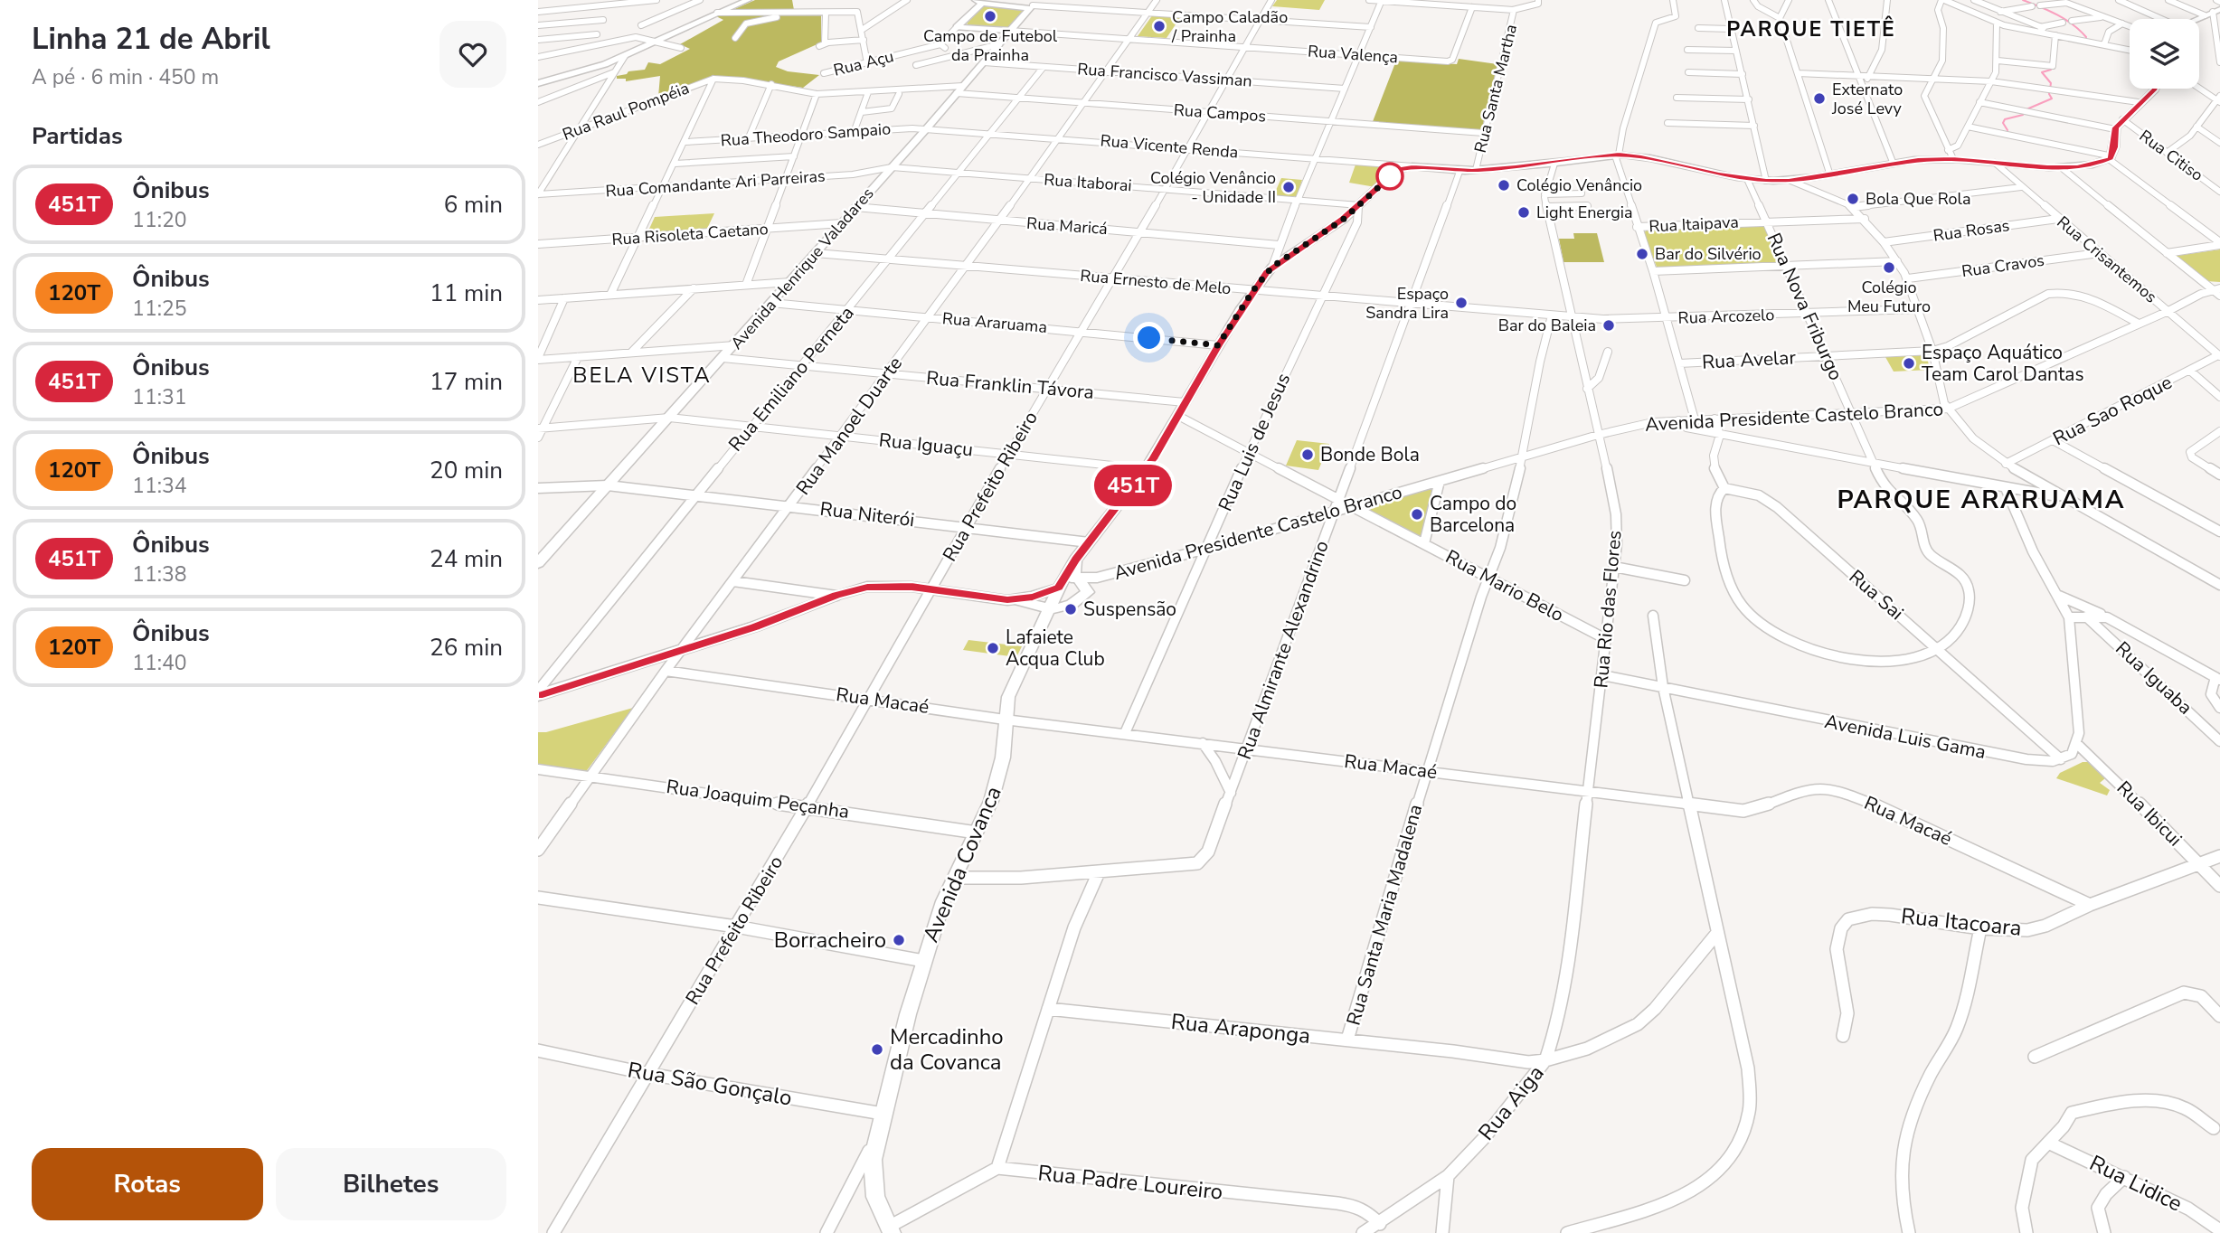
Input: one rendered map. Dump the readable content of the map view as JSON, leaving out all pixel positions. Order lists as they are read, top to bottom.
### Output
{
  "streets": {
    "main road": ["Rua Valença", "Avenida Henrique Valadares", "Avenida Covanca"],
    "street": [
      "Rua Açu",
      "Rua Francisco Vassiman",
      "Rua Santa Martha",
      "Rua Raul Pompéia",
      "Rua Campos",
      "Rua Theodoro Sampaio",
      "Rua Vicente Renda",
      "Rua Citiso",
      "Rua Itaborai",
      "Rua Comandante Ari Parreiras",
      "Rua Itaipava",
      "Rua Maricá",
      "Rua Rosas",
      "Rua Risoleta Caetano",
      "Rua Crisantemos",
      "Rua Cravos",
      "Rua Ernesto de Melo",
      "Rua Nova Friburgo",
      "Rua Arcozelo",
      "Rua Araruama",
      "Rua Avelar",
      "Rua Emiliano Perneta",
      "Rua Franklin Távora",
      "Rua Sao Roque",
      "Avenida Presidente Castelo Branco",
      "Rua Manoel Duarte",
      "Rua Luis de Jesus",
      "Rua Iguaçu",
      "Rua Prefeito Ribeiro",
      "Rua Niterói",
      "Rua Mario Belo",
      "Rua Sai",
      "Rua Rio das Flores",
      "Rua Almirante Alexandrino",
      "Rua Iguaba",
      "Rua Macaé",
      "Avenida Luis Gama",
      "Rua Joaquim Peçanha",
      "Rua Ibicui",
      "Rua Santa Maria Madalena",
      "Rua Itacoara",
      "Rua Araponga",
      "Rua São Gonçalo",
      "Rua Aiga",
      "Rua Padre Loureiro",
      "Rua Lidice"
    ]
  },
  "crossings": [
    ["Rua Valença", "Avenida Henrique Valadares"],
    ["Rua Valença", "Rua Manoel Duarte"],
    ["Rua Valença", "Rua Prefeito Ribeiro"],
    ["Rua Francisco Vassiman", "Avenida Henrique Valadares"],
    ["Rua Francisco Vassiman", "Rua Emiliano Perneta"],
    ["Rua Francisco Vassiman", "Rua Manoel Duarte"],
    ["Rua Francisco Vassiman", "Rua Prefeito Ribeiro"],
    ["Rua Santa Martha", "Rua Campos"],
    ["Rua Raul Pompéia", "Rua Campos"],
    ["Rua Campos", "Avenida Henrique Valadares"],
    ["Rua Campos", "Rua Emiliano Perneta"],
    ["Rua Campos", "Rua Manoel Duarte"],
    ["Rua Campos", "Rua Prefeito Ribeiro"],
    ["Rua Theodoro Sampaio", "Rua Vicente Renda"],
    ["Rua Theodoro Sampaio", "Avenida Henrique Valadares"],
    ["Rua Vicente Renda", "Avenida Henrique Valadares"],
    ["Rua Vicente Renda", "Rua Emiliano Perneta"],
    ["Rua Vicente Renda", "Rua Manoel Duarte"],
    ["Rua Vicente Renda", "Rua Prefeito Ribeiro"],
    ["Rua Itaborai", "Rua Comandante Ari Parreiras"],
    ["Rua Itaborai", "Avenida Henrique Valadares"],
    ["Rua Itaborai", "Rua Emiliano Perneta"],
    ["Rua Itaborai", "Rua Manoel Duarte"],
    ["Rua Itaborai", "Rua Luis de Jesus"],
    ["Rua Itaborai", "Rua Prefeito Ribeiro"],
    ["Rua Itaborai", "Avenida Covanca"],
    ["Rua Comandante Ari Parreiras", "Avenida Henrique Valadares"],
    ["Rua Itaipava", "Rua Nova Friburgo"],
    ["Rua Maricá", "Avenida Henrique Valadares"],
    ["Rua Maricá", "Rua Emiliano Perneta"],
    ["Rua Maricá", "Rua Manoel Duarte"],
    ["Rua Maricá", "Rua Prefeito Ribeiro"],
    ["Rua Rosas", "Rua Crisantemos"],
    ["Rua Risoleta Caetano", "Avenida Henrique Valadares"],
    ["Rua Crisantemos", "Rua Cravos"],
    ["Rua Crisantemos", "Rua Sao Roque"],
    ["Rua Crisantemos", "Avenida Presidente Castelo Branco"],
    ["Avenida Henrique Valadares", "Rua Ernesto de Melo"],
    ["Avenida Henrique Valadares", "Rua Araruama"],
    ["Avenida Henrique Valadares", "Rua Franklin Távora"],
    ["Avenida Henrique Valadares", "Rua Iguaçu"],
    ["Avenida Henrique Valadares", "Rua Niterói"],
    ["Rua Ernesto de Melo", "Rua Arcozelo"],
    ["Rua Ernesto de Melo", "Rua Emiliano Perneta"],
    ["Rua Ernesto de Melo", "Rua Manoel Duarte"],
    ["Rua Ernesto de Melo", "Rua Luis de Jesus"],
    ["Rua Ernesto de Melo", "Rua Prefeito Ribeiro"],
    ["Rua Ernesto de Melo", "Rua Rio das Flores"],
    ["Rua Ernesto de Melo", "Rua Almirante Alexandrino"],
    ["Rua Ernesto de Melo", "Avenida Covanca"],
    ["Rua Ernesto de Melo", "Rua Santa Maria Madalena"],
    ["Rua Nova Friburgo", "Rua Arcozelo"],
    ["Rua Nova Friburgo", "Rua Avelar"],
    ["Rua Nova Friburgo", "Avenida Presidente Castelo Branco"],
    ["Rua Nova Friburgo", "Rua Sai"],
    ["Rua Arcozelo", "Rua Rio das Flores"],
    ["Rua Araruama", "Rua Emiliano Perneta"],
    ["Rua Araruama", "Rua Manoel Duarte"],
    ["Rua Araruama", "Rua Prefeito Ribeiro"],
    ["Rua Araruama", "Avenida Covanca"],
    ["Rua Emiliano Perneta", "Rua Franklin Távora"],
    ["Rua Emiliano Perneta", "Rua Iguaçu"],
    ["Rua Emiliano Perneta", "Rua Niterói"],
    ["Rua Franklin Távora", "Rua Manoel Duarte"],
    ["Rua Franklin Távora", "Rua Prefeito Ribeiro"],
    ["Rua Franklin Távora", "Avenida Covanca"],
    ["Avenida Presidente Castelo Branco", "Rua Luis de Jesus"],
    ["Avenida Presidente Castelo Branco", "Rua Mario Belo"],
    ["Avenida Presidente Castelo Branco", "Rua Rio das Flores"],
    ["Avenida Presidente Castelo Branco", "Rua Almirante Alexandrino"],
    ["Avenida Presidente Castelo Branco", "Avenida Covanca"],
    ["Avenida Presidente Castelo Branco", "Rua Santa Maria Madalena"],
    ["Rua Manoel Duarte", "Rua Iguaçu"],
    ["Rua Manoel Duarte", "Rua Niterói"],
    ["Rua Manoel Duarte", "Rua Macaé"],
    ["Rua Manoel Duarte", "Rua Joaquim Peçanha"],
    ["Rua Luis de Jesus", "Rua Mario Belo"],
    ["Rua Luis de Jesus", "Rua Macaé"],
    ["Rua Luis de Jesus", "Avenida Covanca"],
    ["Rua Iguaçu", "Rua Prefeito Ribeiro"],
    ["Rua Iguaçu", "Avenida Covanca"],
    ["Rua Prefeito Ribeiro", "Rua Niterói"],
    ["Rua Prefeito Ribeiro", "Rua Macaé"],
    ["Rua Prefeito Ribeiro", "Rua Joaquim Peçanha"],
    ["Rua Prefeito Ribeiro", "Rua São Gonçalo"],
    ["Rua Niterói", "Avenida Covanca"],
    ["Rua Mario Belo", "Rua Rio das Flores"],
    ["Rua Mario Belo", "Rua Almirante Alexandrino"],
    ["Rua Mario Belo", "Avenida Covanca"],
    ["Rua Mario Belo", "Rua Santa Maria Madalena"],
    ["Rua Sai", "Avenida Luis Gama"],
    ["Rua Rio das Flores", "Rua Macaé"],
    ["Rua Rio das Flores", "Avenida Luis Gama"],
    ["Rua Rio das Flores", "Rua Araponga"],
    ["Rua Rio das Flores", "Rua Aiga"],
    ["Rua Almirante Alexandrino", "Rua Macaé"],
    ["Rua Almirante Alexandrino", "Avenida Covanca"],
    ["Rua Macaé", "Avenida Covanca"],
    ["Rua Macaé", "Rua Santa Maria Madalena"],
    ["Rua Macaé", "Rua Itacoara"],
    ["Rua Joaquim Peçanha", "Avenida Covanca"],
    ["Rua Ibicui", "Rua Itacoara"],
    ["Avenida Covanca", "Rua São Gonçalo"],
    ["Rua Santa Maria Madalena", "Rua Araponga"],
    ["Rua Araponga", "Rua Aiga"],
    ["Rua Aiga", "Rua Padre Loureiro"]
  ],
  "districts": ["PARQUE TIETÊ", "BELA VISTA", "PARQUE ARARUAMA"],
  "places": [
    "Campo de Futebol da Prainha",
    "Campo Caladão / Prainha",
    "Externato José Levy",
    "Colégio Venâncio",
    "Colégio Venâncio - Unidade II",
    "Bola Que Rola",
    "Light Energia",
    "Bar do Silvério",
    "Colégio Meu Futuro",
    "Espaço Sandra Lira",
    "Bar do Baleia",
    "Espaço Aquático Team Carol Dantas",
    "Bonde Bola",
    "Campo do Barcelona",
    "Suspensão",
    "Lafaiete Acqua Club",
    "Borracheiro",
    "Mercadinho da Covanca"
  ],
  "lines": ["bus line 451T"],
  "page": {
    "heading": [
      ["Linha 21 de Abril", "A pé · 6 min · 450 m"],
      "Partidas"
    ],
    "on_map": "451T",
    "list": [
      {
        "mark": "451T",
        "name": "Ônibus",
        "note": "11:20",
        "value": "6 min"
      },
      {
        "mark": "120T",
        "name": "Ônibus",
        "note": "11:25",
        "value": "11 min"
      },
      {
        "mark": "451T",
        "name": "Ônibus",
        "note": "11:31",
        "value": "17 min"
      },
      {
        "mark": "120T",
        "name": "Ônibus",
        "note": "11:34",
        "value": "20 min"
      },
      {
        "mark": "451T",
        "name": "Ônibus",
        "note": "11:38",
        "value": "24 min"
      },
      {
        "mark": "120T",
        "name": "Ônibus",
        "note": "11:40",
        "value": "26 min"
      }
    ],
    "buttons": ["Rotas", "Bilhetes"]
  }
}
